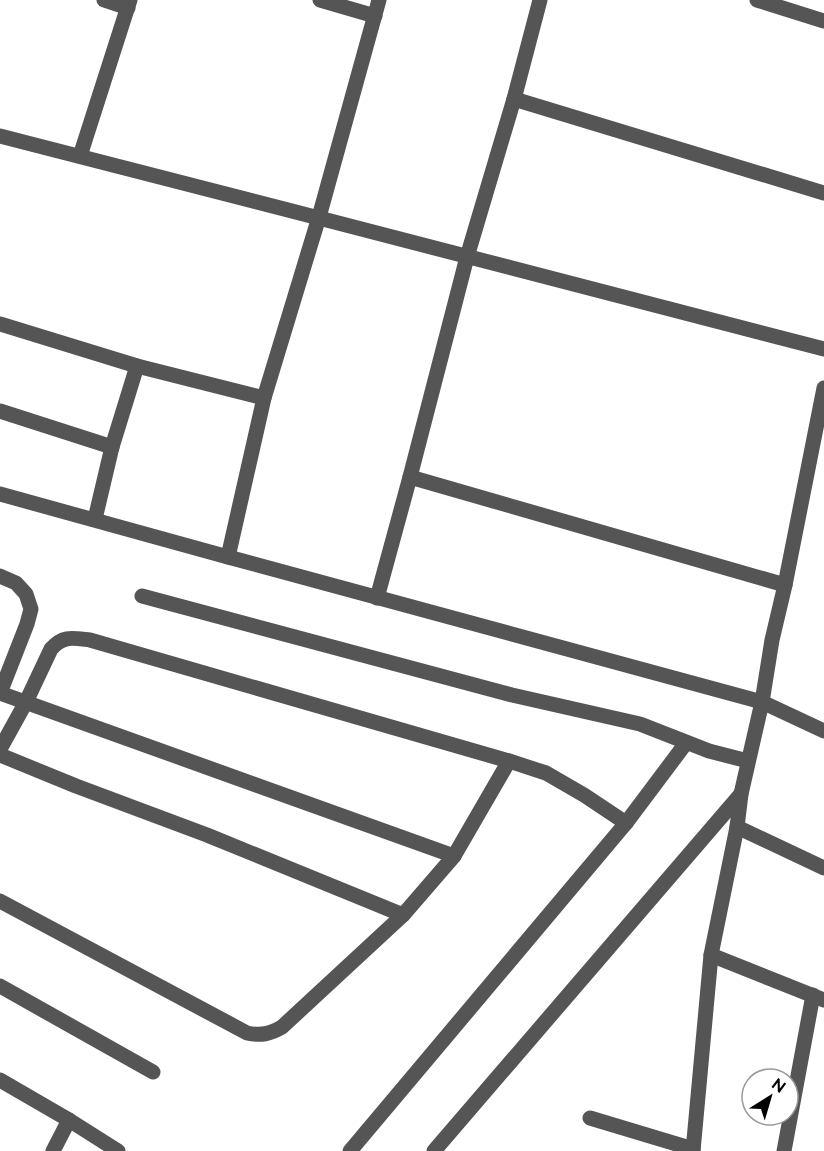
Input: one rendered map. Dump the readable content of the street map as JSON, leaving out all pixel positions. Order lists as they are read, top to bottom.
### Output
{
  "north": "top right"
}
